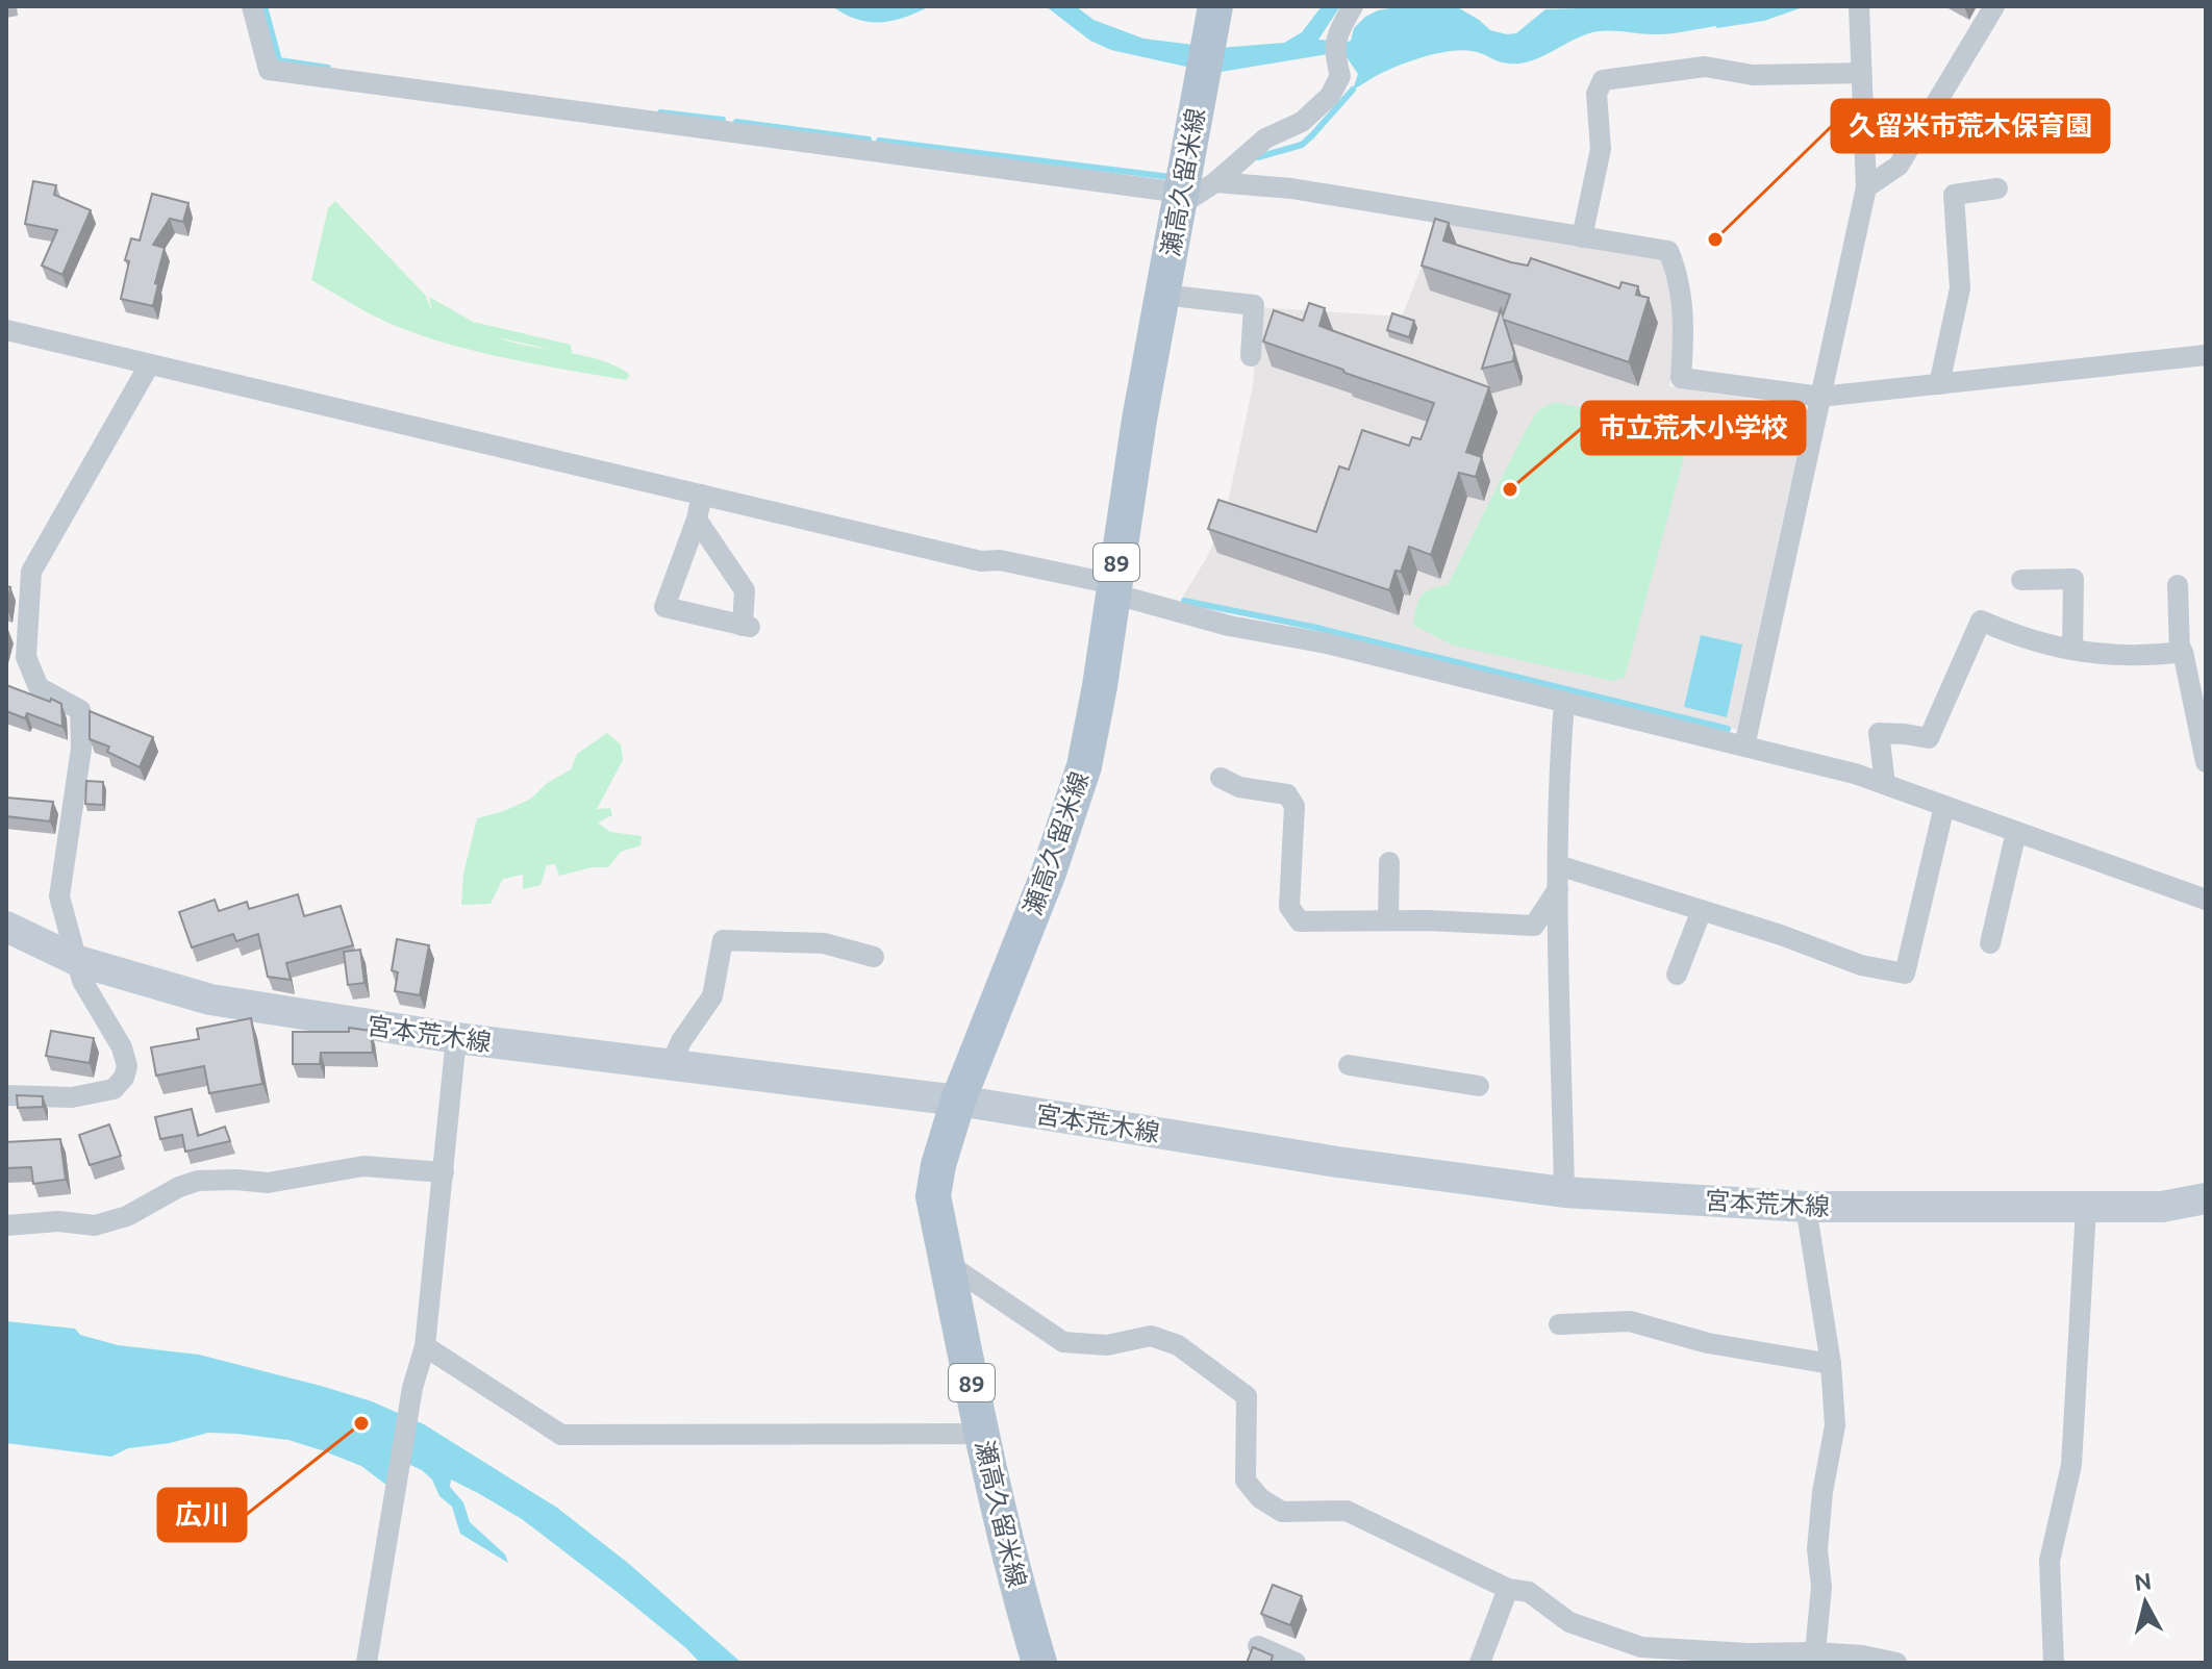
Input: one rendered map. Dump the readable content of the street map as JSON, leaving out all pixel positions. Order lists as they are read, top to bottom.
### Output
{
  "streets": {
    "main road": ["瀬高久留米線", "89", "宮本荒木線"]
  },
  "crossings": [
    ["瀬高久留米線", "宮本荒木線"]
  ],
  "places": ["久留米市荒木保育園", "市立荒木小学校", "広川"],
  "north": "top"
}
